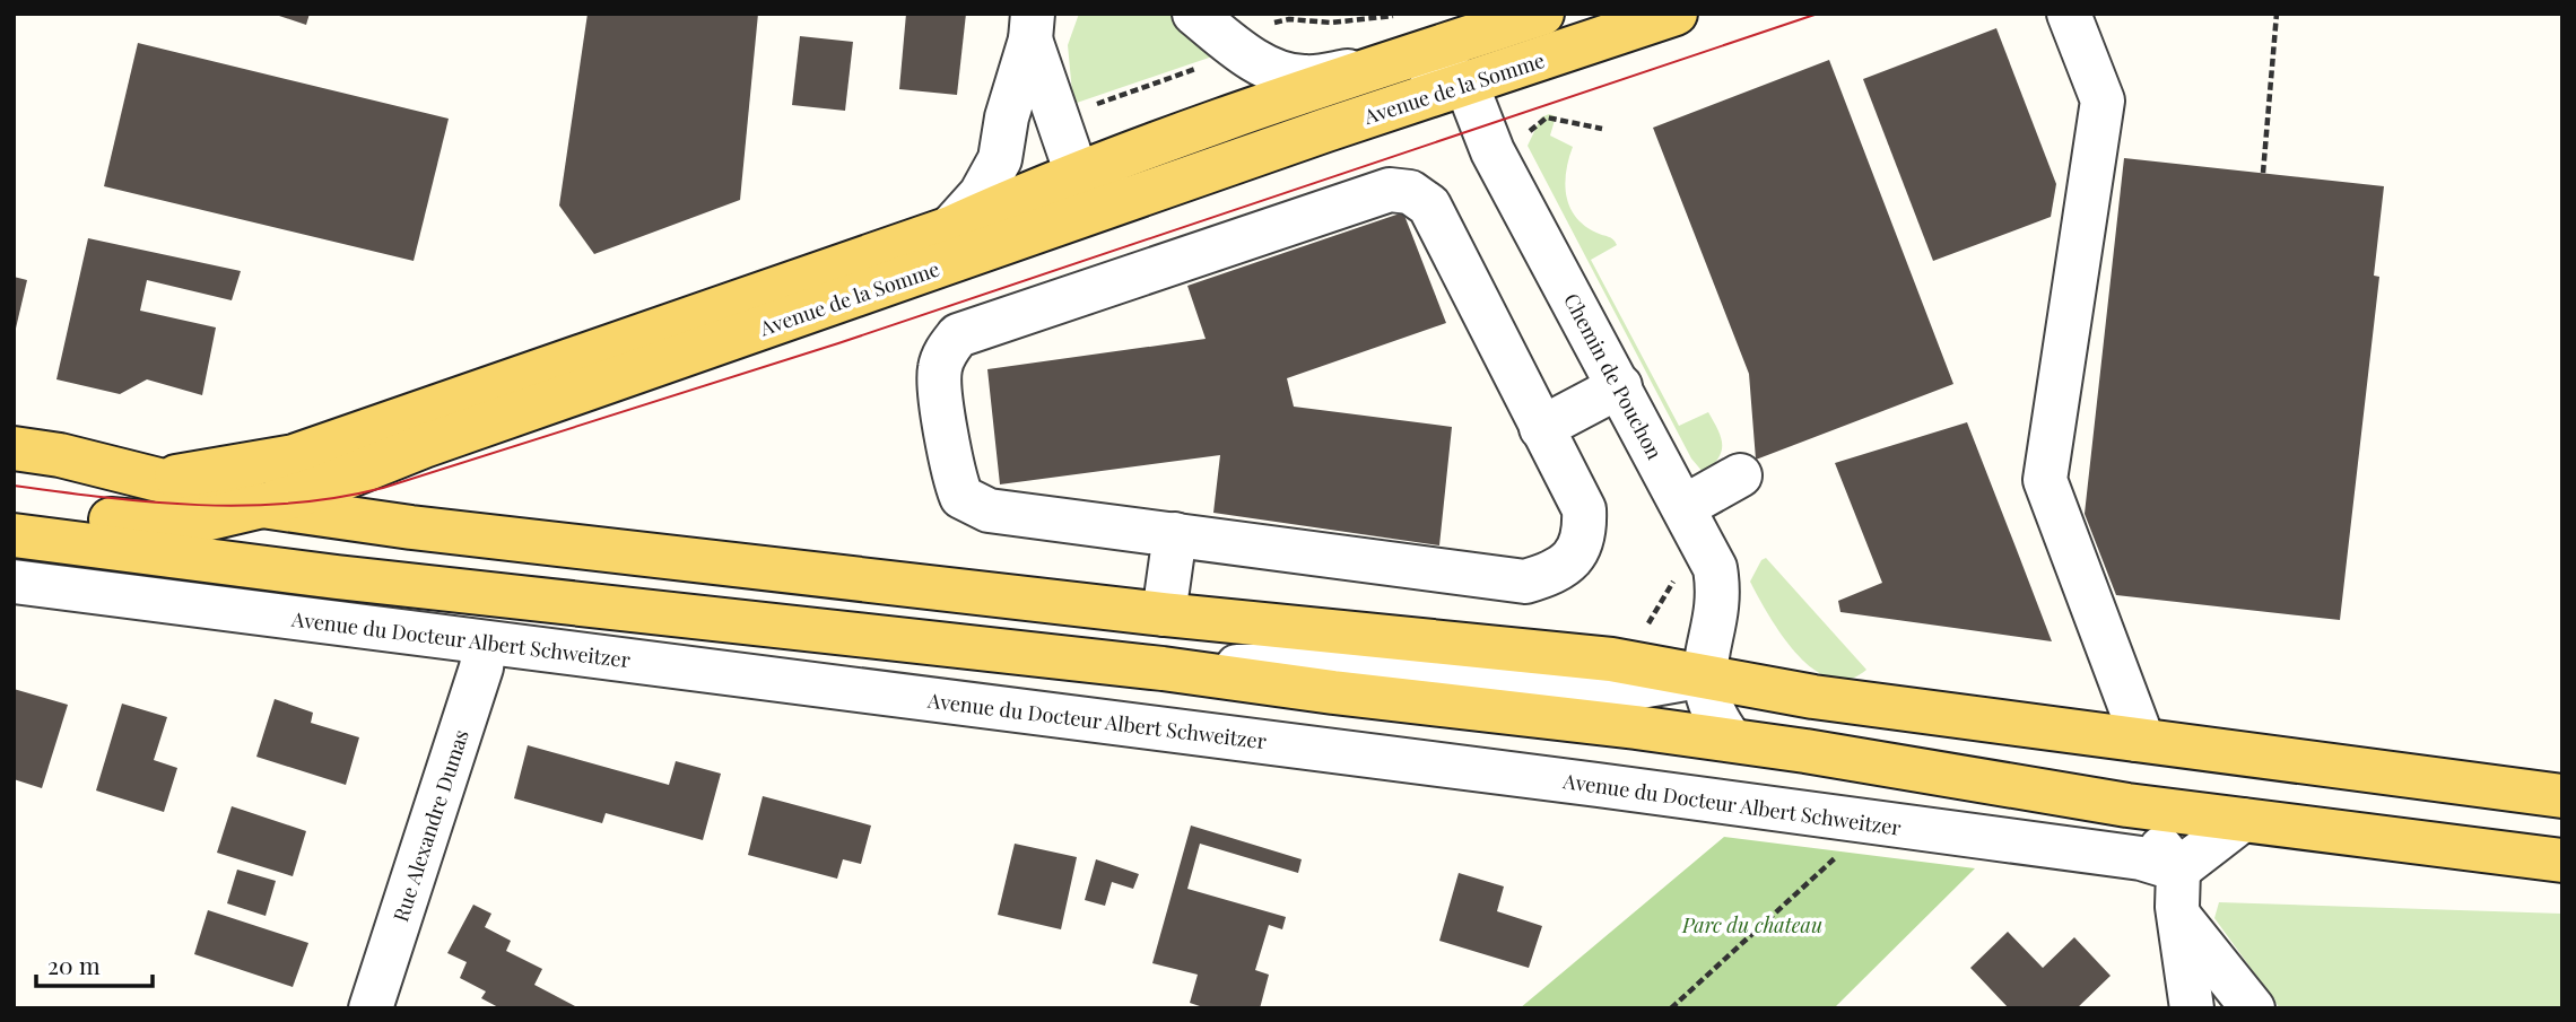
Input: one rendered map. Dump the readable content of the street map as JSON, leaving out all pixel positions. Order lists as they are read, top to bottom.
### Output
{
  "streets": {
    "main road": ["Avenue de la Somme"],
    "street": ["Chemin de Pouchon", "Avenue du Docteur Albert Schweitzer", "Rue Alexandre Dumas"]
  },
  "crossings": [
    ["Avenue de la Somme", "Chemin de Pouchon"],
    ["Avenue du Docteur Albert Schweitzer", "Rue Alexandre Dumas"]
  ],
  "parks": ["Parc du chateau"],
  "scale_bar": "20 m"
}
